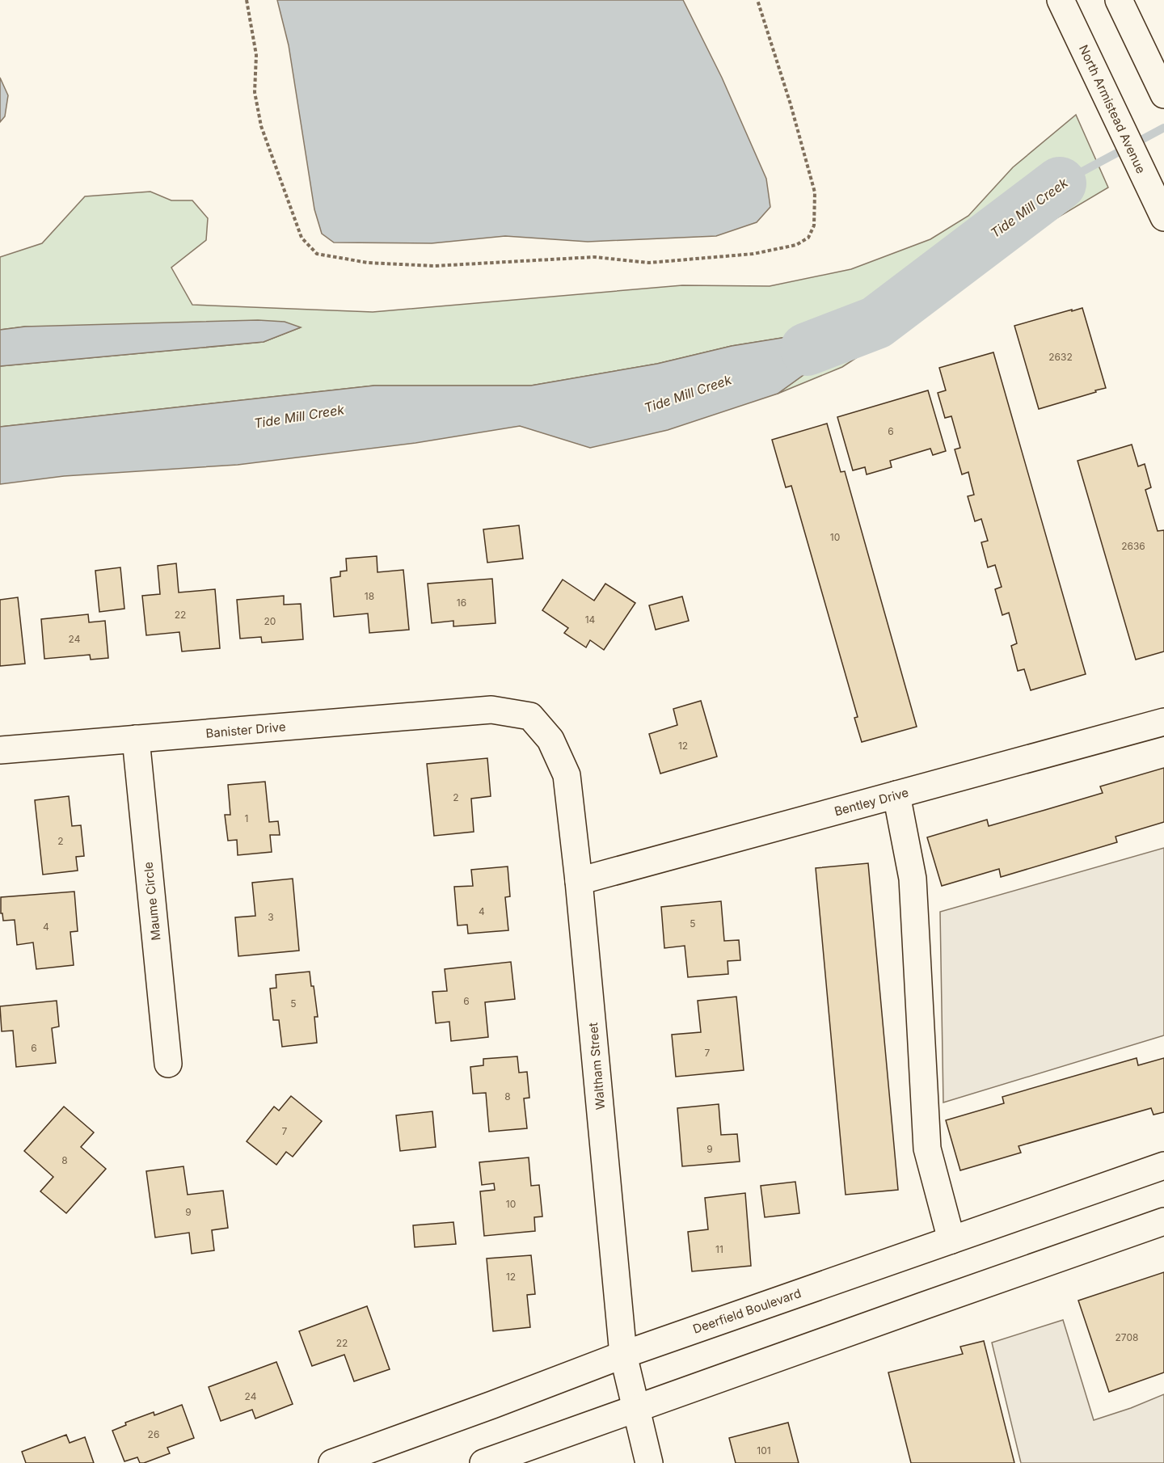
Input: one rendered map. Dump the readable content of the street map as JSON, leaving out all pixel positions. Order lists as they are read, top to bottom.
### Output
{
  "streets": {
    "street": [
      "North Armistead Avenue",
      "Banister Drive",
      "Bentley Drive",
      "Maume Circle",
      "Waltham Street",
      "Deerfield Boulevard"
    ]
  },
  "crossings": [
    ["Banister Drive", "Maume Circle"],
    ["Banister Drive", "Waltham Street"],
    ["Bentley Drive", "Waltham Street"],
    ["Waltham Street", "Deerfield Boulevard"]
  ],
  "water": ["Tide Mill Creek"],
  "house_numbers": [
    "2632",
    "6",
    "10",
    "2636",
    "18",
    "16",
    "22",
    "14",
    "20",
    "24",
    "12",
    "2",
    "1",
    "2",
    "4",
    "3",
    "5",
    "4",
    "6",
    "5",
    "6",
    "7",
    "8",
    "7",
    "9",
    "8",
    "10",
    "9",
    "11",
    "12",
    "2708",
    "22",
    "24",
    "26",
    "101"
  ]
}
